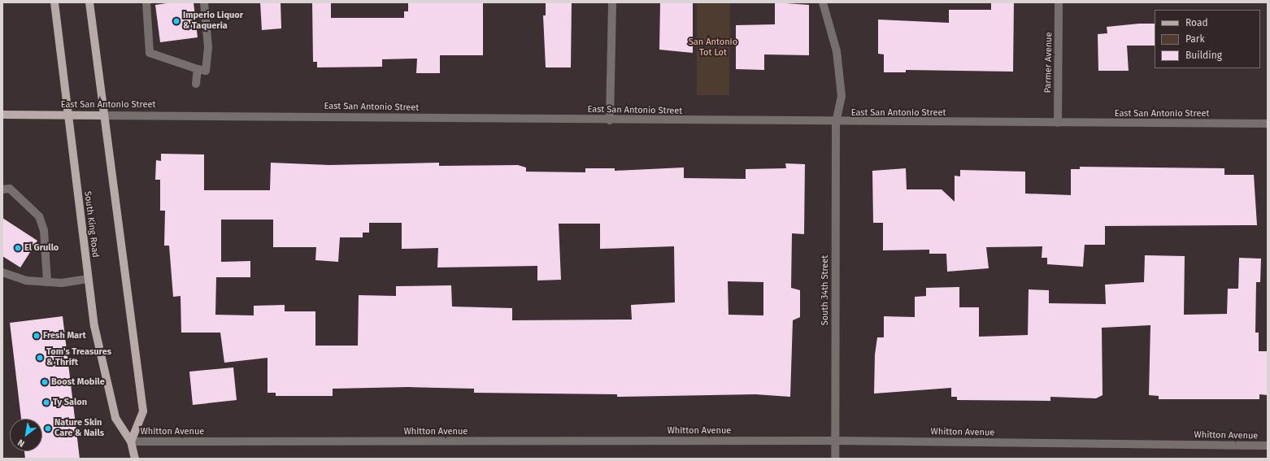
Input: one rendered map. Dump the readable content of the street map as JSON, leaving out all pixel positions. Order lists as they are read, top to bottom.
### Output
{
  "streets": {
    "main road": ["East San Antonio Street", "South King Road"],
    "street": ["Parmer Avenue", "South 34th Street", "Whitton Avenue"]
  },
  "crossings": [
    ["Parmer Avenue", "East San Antonio Street"],
    ["East San Antonio Street", "South King Road"],
    ["East San Antonio Street", "South 34th Street"],
    ["South King Road", "Whitton Avenue"],
    ["South 34th Street", "Whitton Avenue"]
  ],
  "parks": ["San Antonio Tot Lot"],
  "places": [
    "Imperio Liquor & Taqueria",
    "El Grullo",
    "Fresh Mart",
    "Tom's Treasures & Thrift",
    "Boost Mobile",
    "Ty Salon",
    "Nature Skin Care & Nails"
  ],
  "legend": ["Road", "Park", "Building"],
  "north": "bottom left"
}
